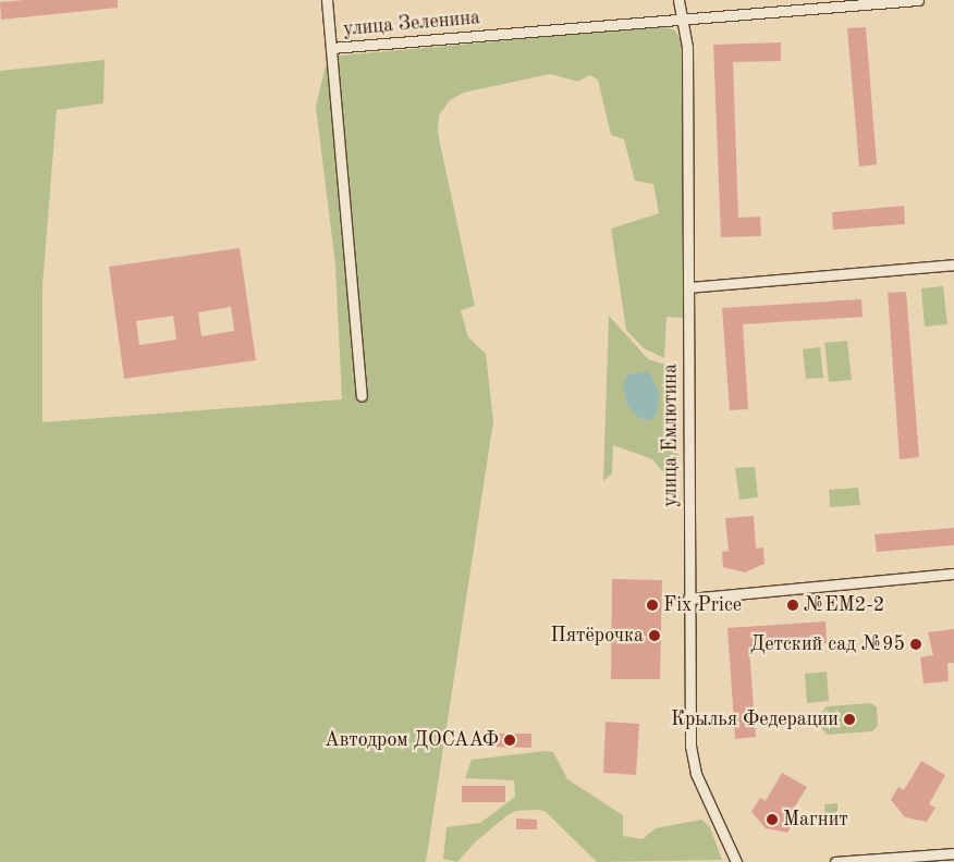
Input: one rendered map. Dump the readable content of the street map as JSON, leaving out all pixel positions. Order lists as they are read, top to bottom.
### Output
{
  "streets": {
    "street": ["улица Зеленина", "улица Емлютина"]
  },
  "crossings": [
    ["улица Зеленина", "улица Емлютина"]
  ],
  "places": [
    "Fix Price",
    "№ЕМ2-2",
    "Пятёрочка",
    "Детский сад №95",
    "Крылья Федерации",
    "Автодром ДОСААФ",
    "Магнит"
  ]
}
